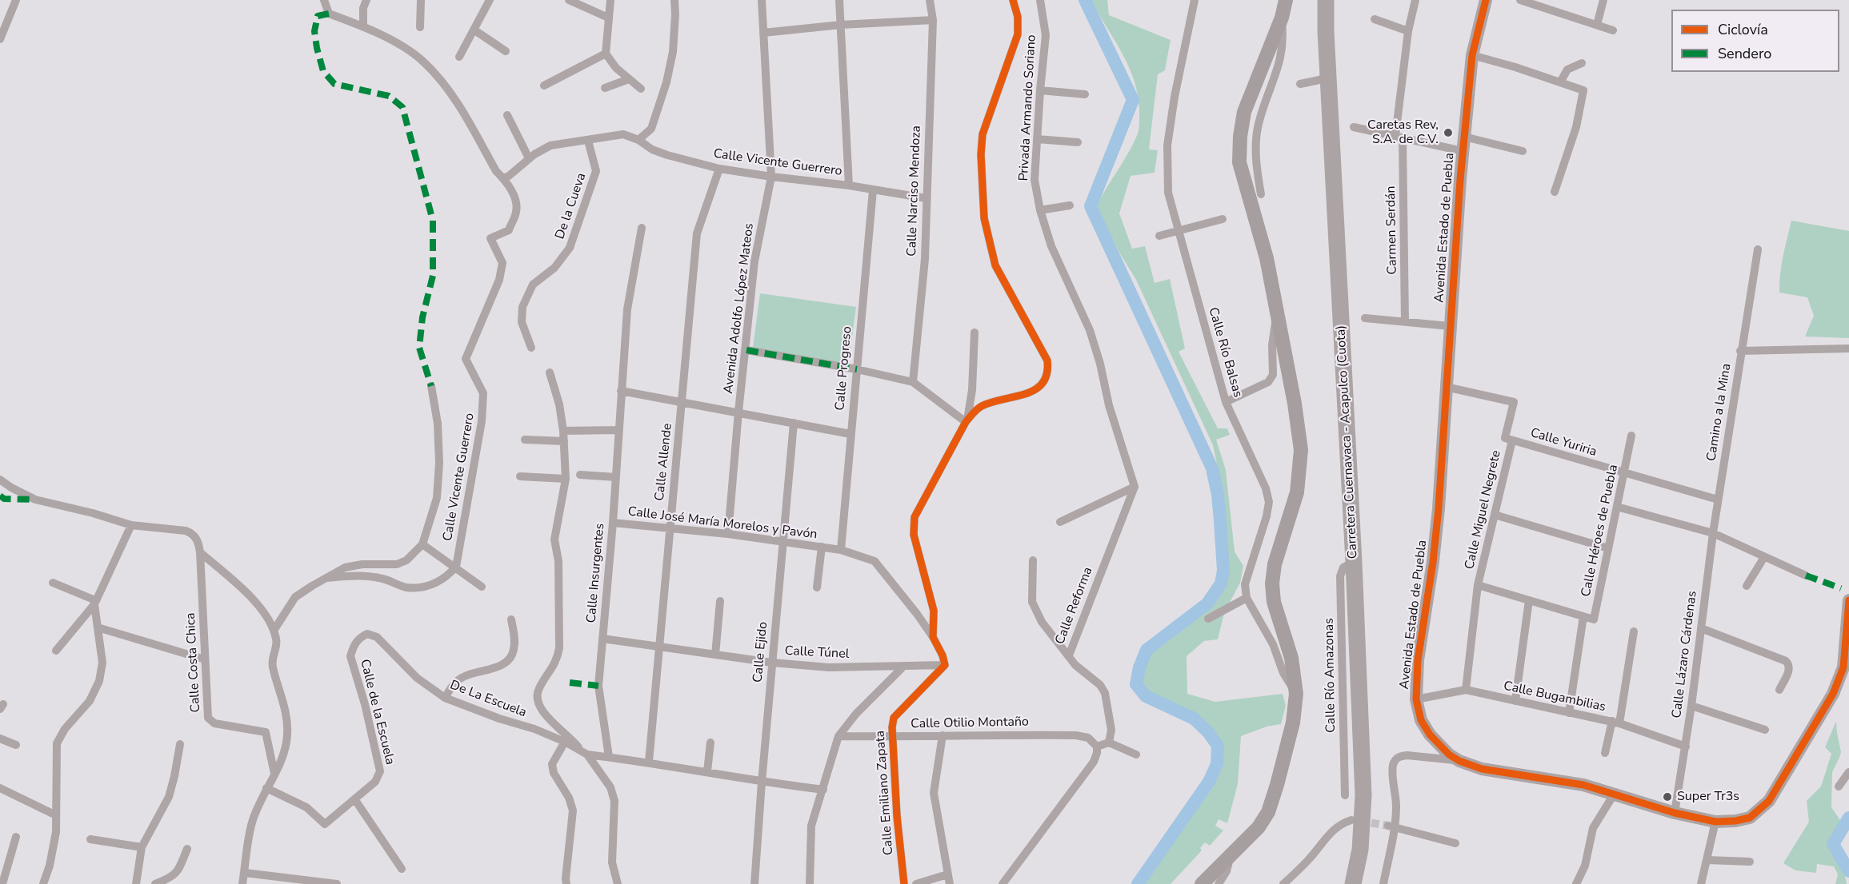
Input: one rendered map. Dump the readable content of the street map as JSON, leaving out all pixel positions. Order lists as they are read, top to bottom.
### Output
{
  "streets": {
    "highway": ["Carretera Cuernavaca - Acapulco (Cuota)"],
    "street": [
      "Privada Armando Soriano",
      "Calle Vicente Guerrero",
      "Calle Narciso Mendoza",
      "De la Cueva",
      "Avenida Estado de Puebla",
      "Carmen Serdán",
      "Avenida Adolfo López Mateos",
      "Calle Río Balsas",
      "Calle Progreso",
      "Camino a la Mina",
      "Calle Yuriria",
      "Calle Allende",
      "Calle Miguel Negrete",
      "Calle José María Morelos y Pavón",
      "Calle Héroes de Puebla",
      "Calle Insurgentes",
      "Calle Reforma",
      "Calle Ejido",
      "Calle Túnel",
      "Calle Lázaro Cárdenas",
      "Calle Costa Chica",
      "Calle Río Amazonas",
      "Calle Bugambilias",
      "De La Escuela",
      "Calle de la Escuela",
      "Calle Otilio Montaño",
      "Calle Emiliano Zapata"
    ]
  },
  "crossings": [
    ["Privada Armando Soriano", "Calle Reforma"],
    ["Calle Vicente Guerrero", "Calle Narciso Mendoza"],
    ["Calle Vicente Guerrero", "De la Cueva"],
    ["Calle Vicente Guerrero", "Avenida Adolfo López Mateos"],
    ["Calle Vicente Guerrero", "Calle Progreso"],
    ["Calle Vicente Guerrero", "Calle Allende"],
    ["Avenida Estado de Puebla", "Calle Yuriria"],
    ["Avenida Estado de Puebla", "Calle Lázaro Cárdenas"],
    ["Avenida Estado de Puebla", "Calle Bugambilias"],
    ["Avenida Adolfo López Mateos", "Calle José María Morelos y Pavón"],
    ["Calle Progreso", "Calle José María Morelos y Pavón"],
    ["Camino a la Mina", "Calle Yuriria"],
    ["Camino a la Mina", "Calle Lázaro Cárdenas"],
    ["Carretera Cuernavaca - Acapulco (Cuota)", "Calle Río Amazonas"],
    ["Calle Yuriria", "Calle Miguel Negrete"],
    ["Calle Yuriria", "Calle Héroes de Puebla"],
    ["Calle Yuriria", "Calle Lázaro Cárdenas"],
    ["Calle Allende", "Calle José María Morelos y Pavón"],
    ["Calle Allende", "Calle Túnel"],
    ["Calle Miguel Negrete", "Calle Bugambilias"],
    ["Calle José María Morelos y Pavón", "Calle Insurgentes"],
    ["Calle José María Morelos y Pavón", "Calle Ejido"],
    ["Calle Insurgentes", "Calle Túnel"],
    ["Calle Ejido", "Calle Túnel"],
    ["Calle Túnel", "Calle Emiliano Zapata"],
    ["Calle Lázaro Cárdenas", "Calle Bugambilias"],
    ["De La Escuela", "Calle de la Escuela"],
    ["Calle Otilio Montaño", "Calle Emiliano Zapata"]
  ],
  "places": ["Caretas Rev, S.A. de C.V.", "Super Tr3s"],
  "legend": ["Ciclovía", "Sendero"]
}
